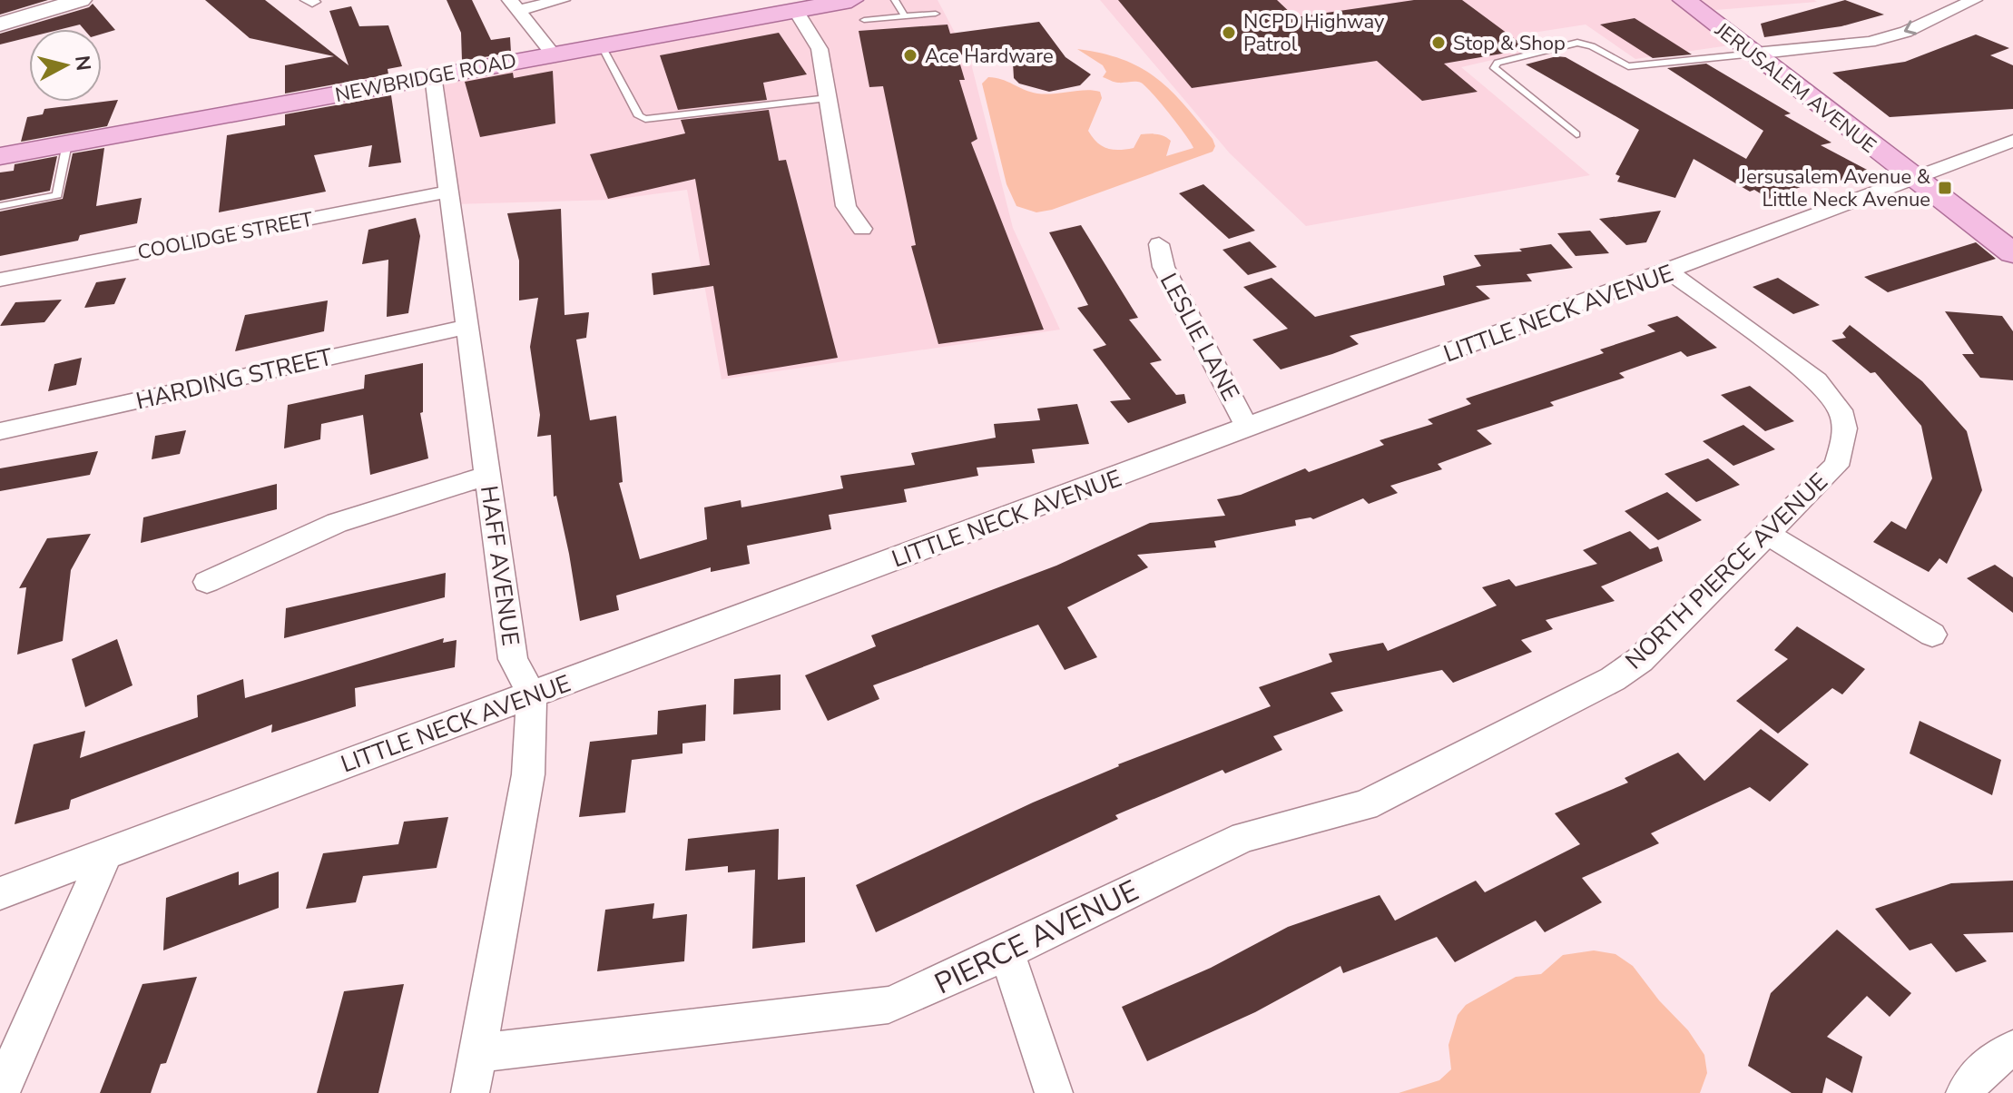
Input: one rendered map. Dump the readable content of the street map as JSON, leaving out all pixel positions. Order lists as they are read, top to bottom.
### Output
{
  "streets": {
    "main road": ["NEWBRIDGE ROAD", "JERUSALEM AVENUE"],
    "street": [
      "COOLIDGE STREET",
      "LITTLE NECK AVENUE",
      "LESLIE LANE",
      "HARDING STREET",
      "HAFF AVENUE",
      "NORTH PIERCE AVENUE",
      "PIERCE AVENUE"
    ]
  },
  "crossings": [
    ["NEWBRIDGE ROAD", "HAFF AVENUE"],
    ["JERUSALEM AVENUE", "LITTLE NECK AVENUE"],
    ["COOLIDGE STREET", "HAFF AVENUE"],
    ["LITTLE NECK AVENUE", "LESLIE LANE"],
    ["LITTLE NECK AVENUE", "HAFF AVENUE"],
    ["LITTLE NECK AVENUE", "NORTH PIERCE AVENUE"],
    ["HARDING STREET", "HAFF AVENUE"],
    ["NORTH PIERCE AVENUE", "PIERCE AVENUE"]
  ],
  "places": {
    "other": ["NCPD Highway Patrol", "Stop & Shop", "Ace Hardware"],
    "transit": ["Jersusalem Avenue & Little Neck Avenue"]
  },
  "north": "right"
}
